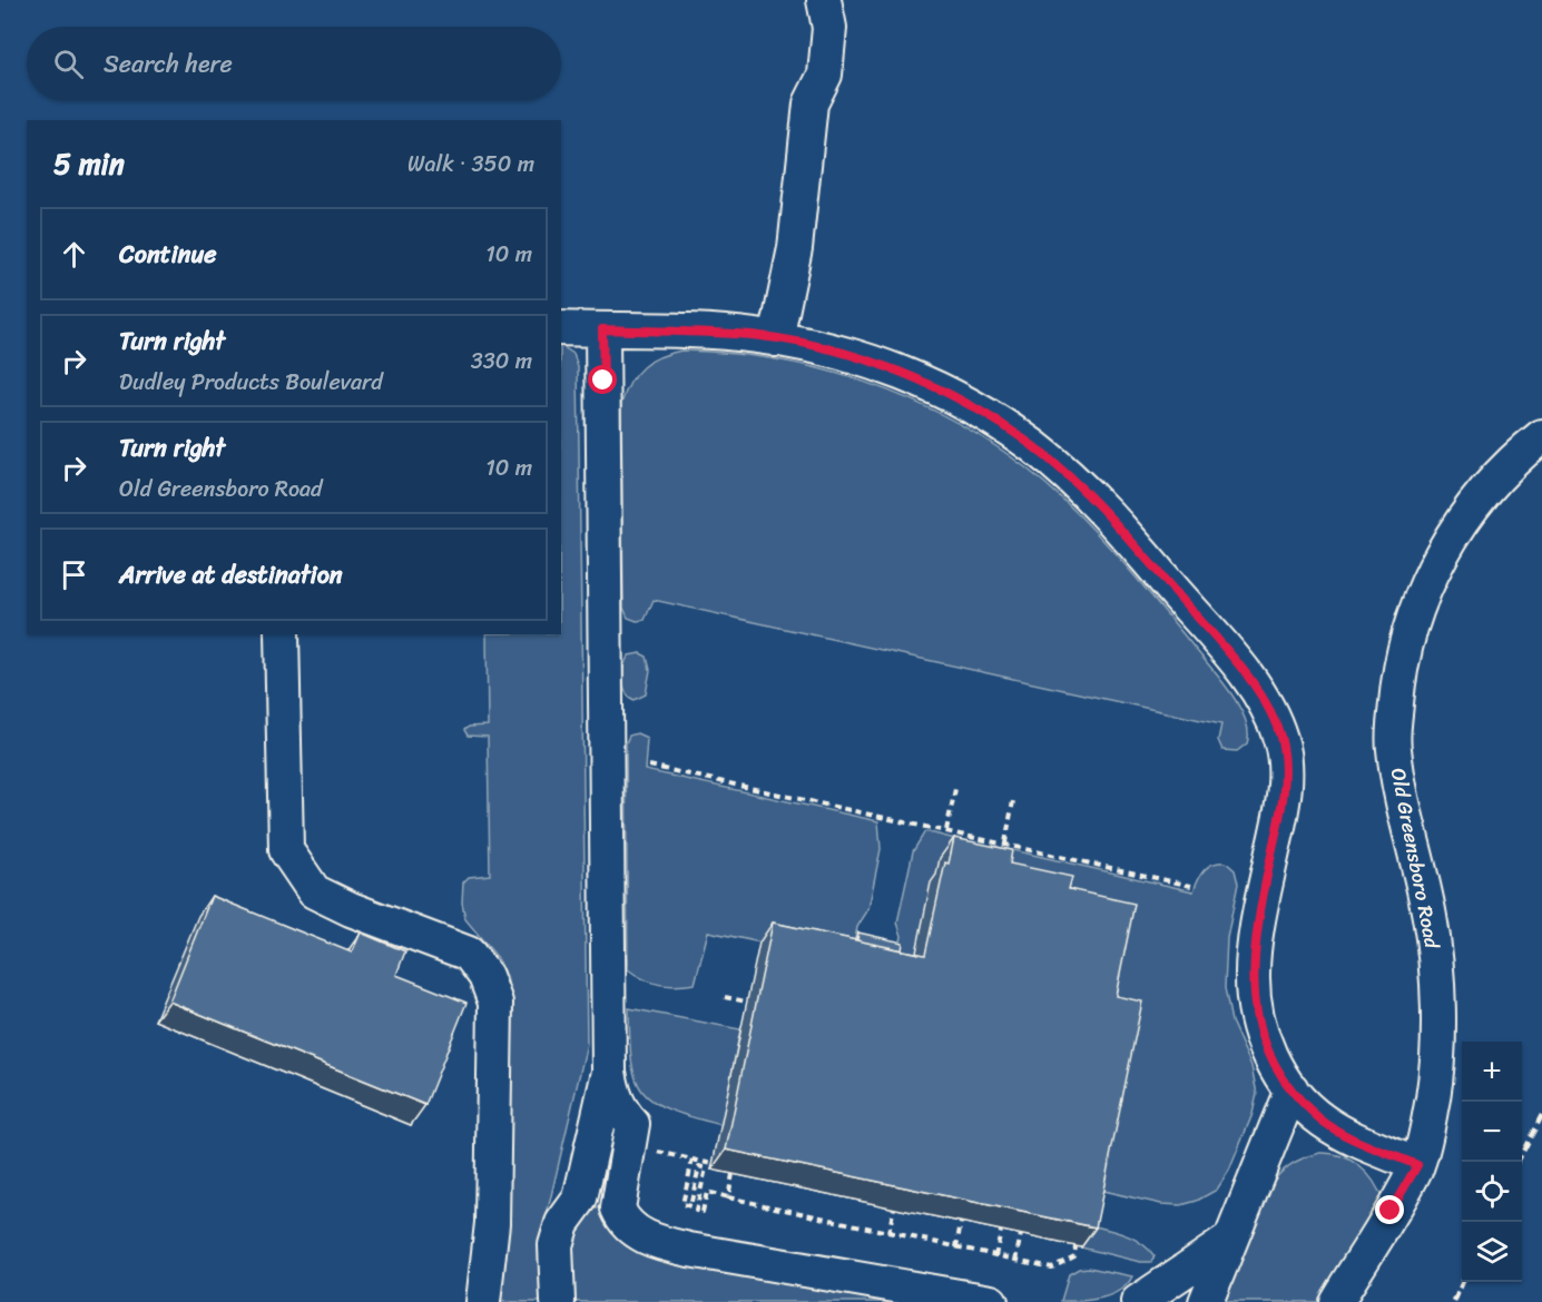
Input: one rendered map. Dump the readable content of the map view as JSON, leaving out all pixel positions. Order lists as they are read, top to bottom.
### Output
{
  "streets": {
    "street": ["Old Greensboro Road"]
  },
  "page": {
    "search": "Search here",
    "heading": ["5 min", "Walk · 350 m"],
    "list": [
      ["Continue", "10 m"],
      ["Turn right", "Dudley Products Boulevard", "330 m"],
      ["Turn right", "Old Greensboro Road", "10 m"],
      "Arrive at destination"
    ],
    "map_buttons": ["+", "−"]
  }
}
